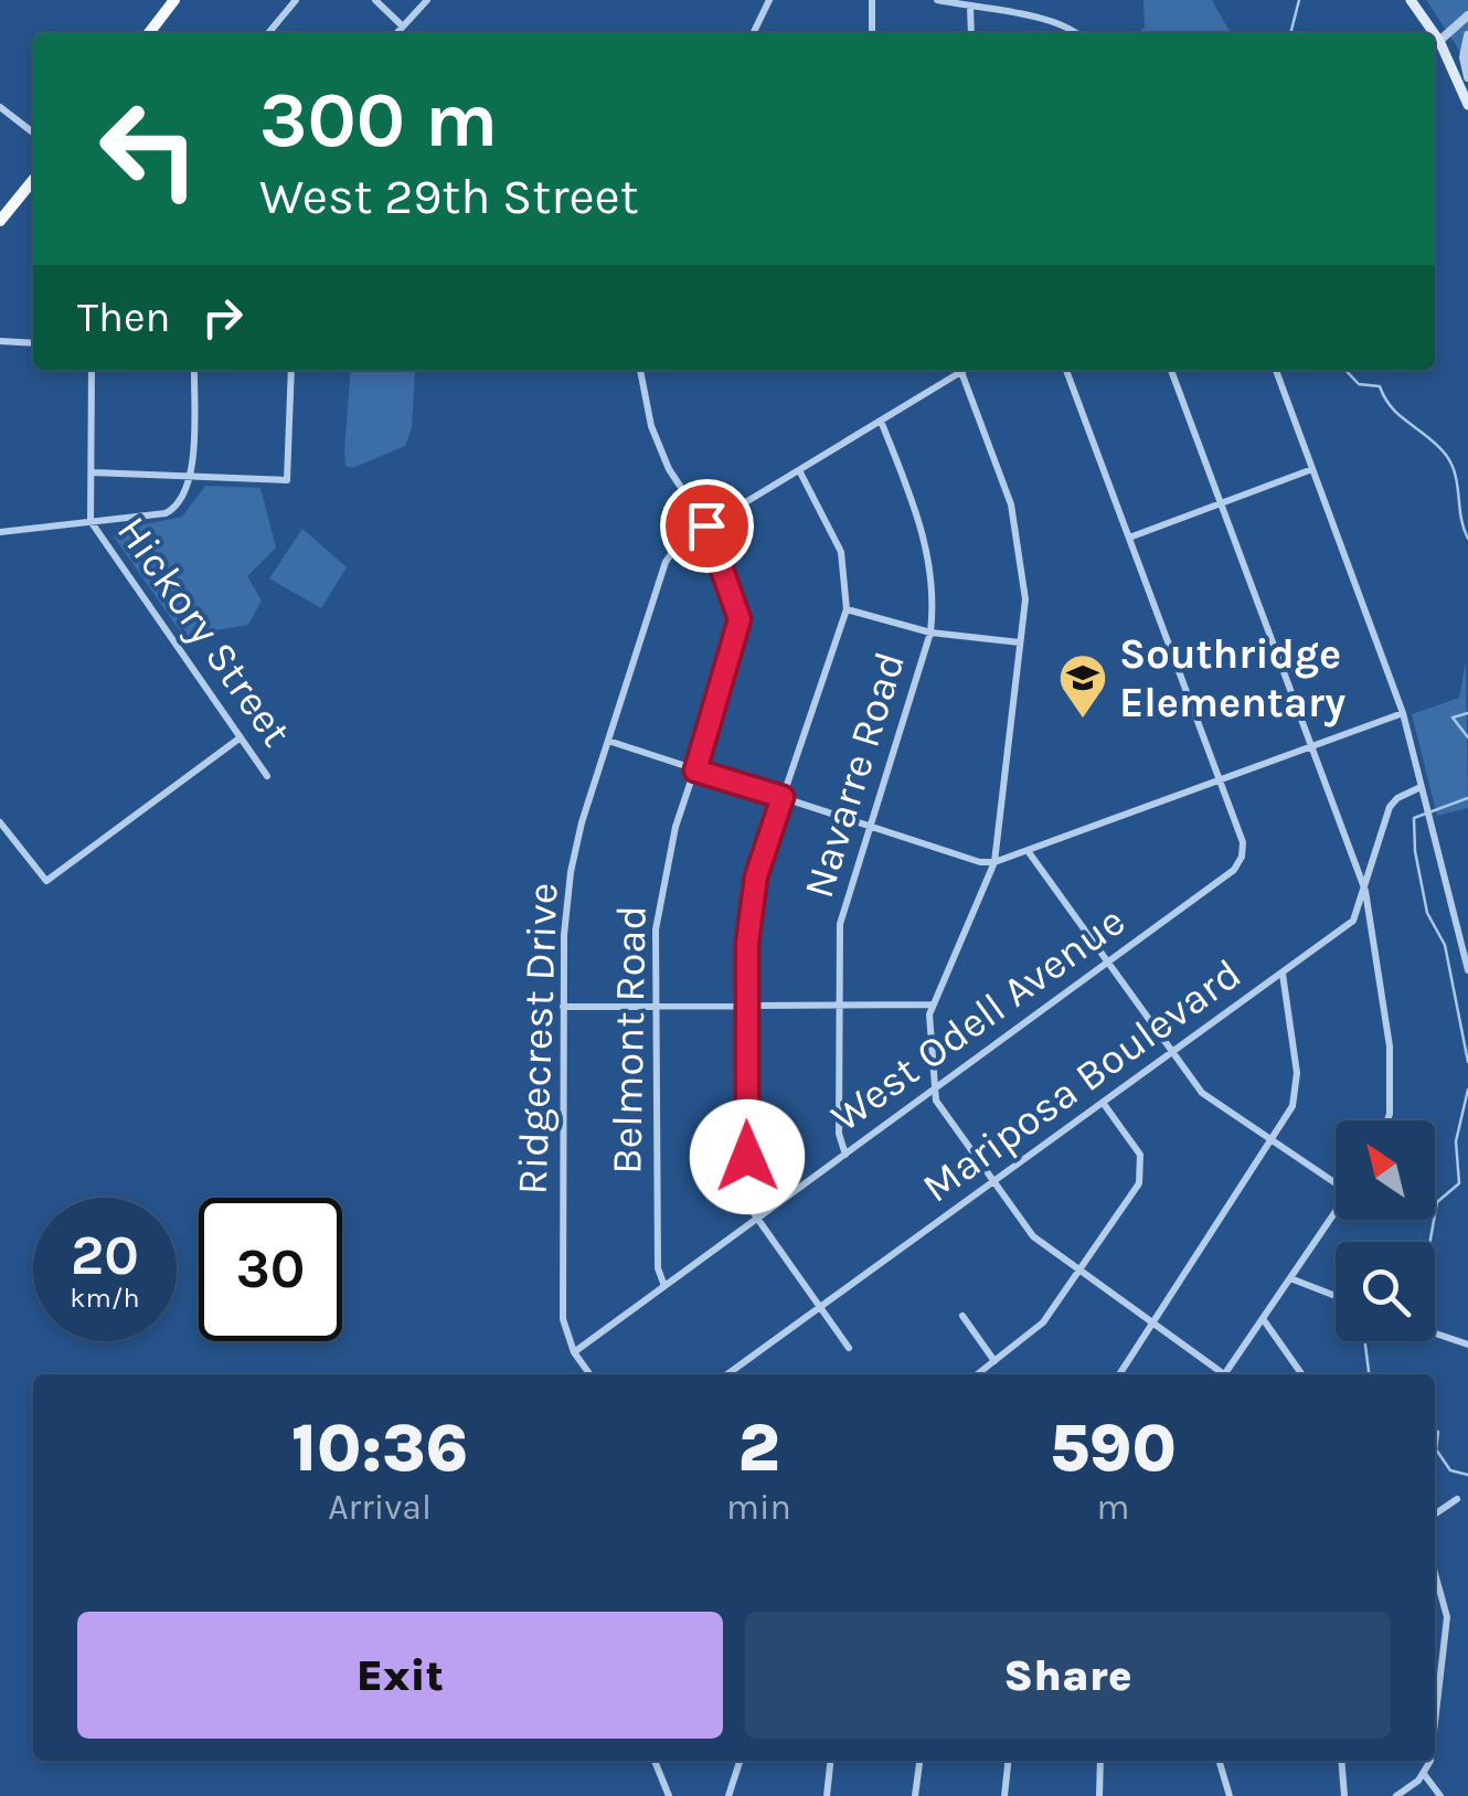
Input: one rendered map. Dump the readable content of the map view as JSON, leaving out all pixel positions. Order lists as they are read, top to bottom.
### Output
{
  "streets": {
    "street": [
      "Hickory Street",
      "Navarre Road",
      "West Odell Avenue",
      "Ridgecrest Drive",
      "Belmont Road",
      "Mariposa Boulevard"
    ]
  },
  "crossings": [
    ["Navarre Road", "West Odell Avenue"],
    ["Navarre Road", "Ridgecrest Drive"],
    ["West Odell Avenue", "Ridgecrest Drive"],
    ["West Odell Avenue", "Belmont Road"],
    ["Ridgecrest Drive", "Belmont Road"]
  ],
  "places": {
    "school or university": ["Southridge Elementary"]
  },
  "north": "top left",
  "page": {
    "turn": ["300 m", "West 29th Street"],
    "then": "Then",
    "speed": "20 km/h",
    "limit": "30",
    "eta": [
      "10:36",
      "Arrival",
      "2",
      "min",
      "590",
      "m"
    ],
    "buttons": ["Exit", "Share"]
  }
}
